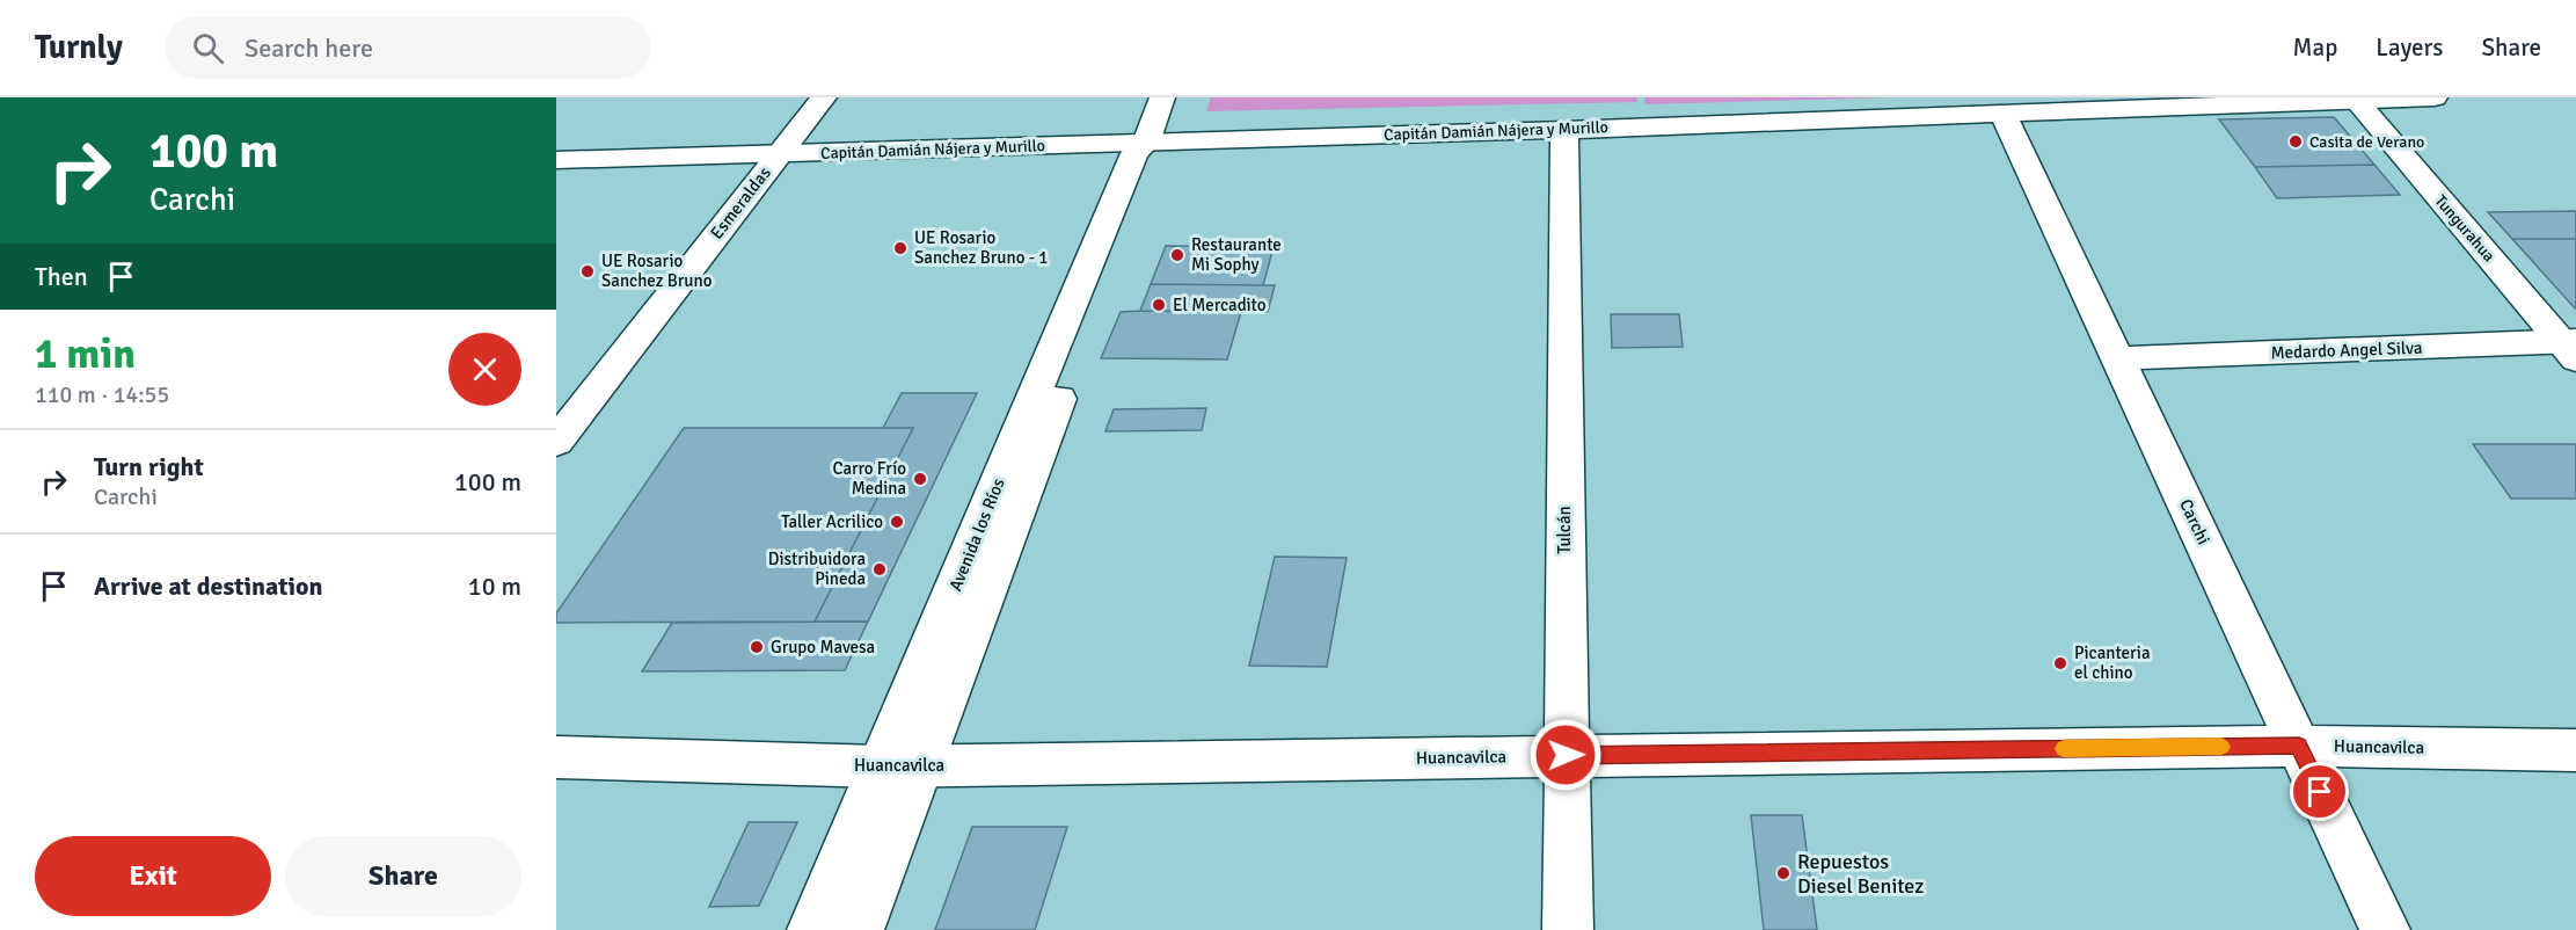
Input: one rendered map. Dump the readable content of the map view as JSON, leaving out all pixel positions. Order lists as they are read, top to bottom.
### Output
{
  "streets": {
    "street": [
      "Capitán Damián Nájera y Murillo",
      "Esmeraldas",
      "Tungurahua",
      "Medardo Angel Silva",
      "Carchi",
      "Tulcán",
      "Avenida los Ríos",
      "Huancavilca"
    ]
  },
  "crossings": [
    ["Capitán Damián Nájera y Murillo", "Esmeraldas"],
    ["Capitán Damián Nájera y Murillo", "Tungurahua"],
    ["Capitán Damián Nájera y Murillo", "Carchi"],
    ["Capitán Damián Nájera y Murillo", "Tulcán"],
    ["Capitán Damián Nájera y Murillo", "Avenida los Ríos"],
    ["Tungurahua", "Medardo Angel Silva"],
    ["Medardo Angel Silva", "Carchi"],
    ["Carchi", "Huancavilca"],
    ["Tulcán", "Huancavilca"],
    ["Avenida los Ríos", "Huancavilca"]
  ],
  "places": [
    "Casita de Verano",
    "UE Rosario Sanchez Bruno - 1",
    "Restaurante Mi Sophy",
    "UE Rosario Sanchez Bruno",
    "El Mercadito",
    "Carro Frío Medina",
    "Taller Acrilico",
    "Distribuidora Pineda",
    "Grupo Mavesa",
    "Picanteria el chino",
    "Repuestos Diesel Benitez"
  ],
  "page": {
    "header": "Turnly",
    "search": "Search here",
    "nav": ["Map", "Layers", "Share"],
    "turn": ["100 m", "Carchi"],
    "then": "Then",
    "heading": ["1 min", "110 m · 14:55"],
    "list": [
      {
        "name": "Turn right",
        "note": "Carchi",
        "value": "100 m"
      },
      {
        "name": "Arrive at destination",
        "value": "10 m"
      }
    ],
    "buttons": ["Exit", "Share"]
  }
}
